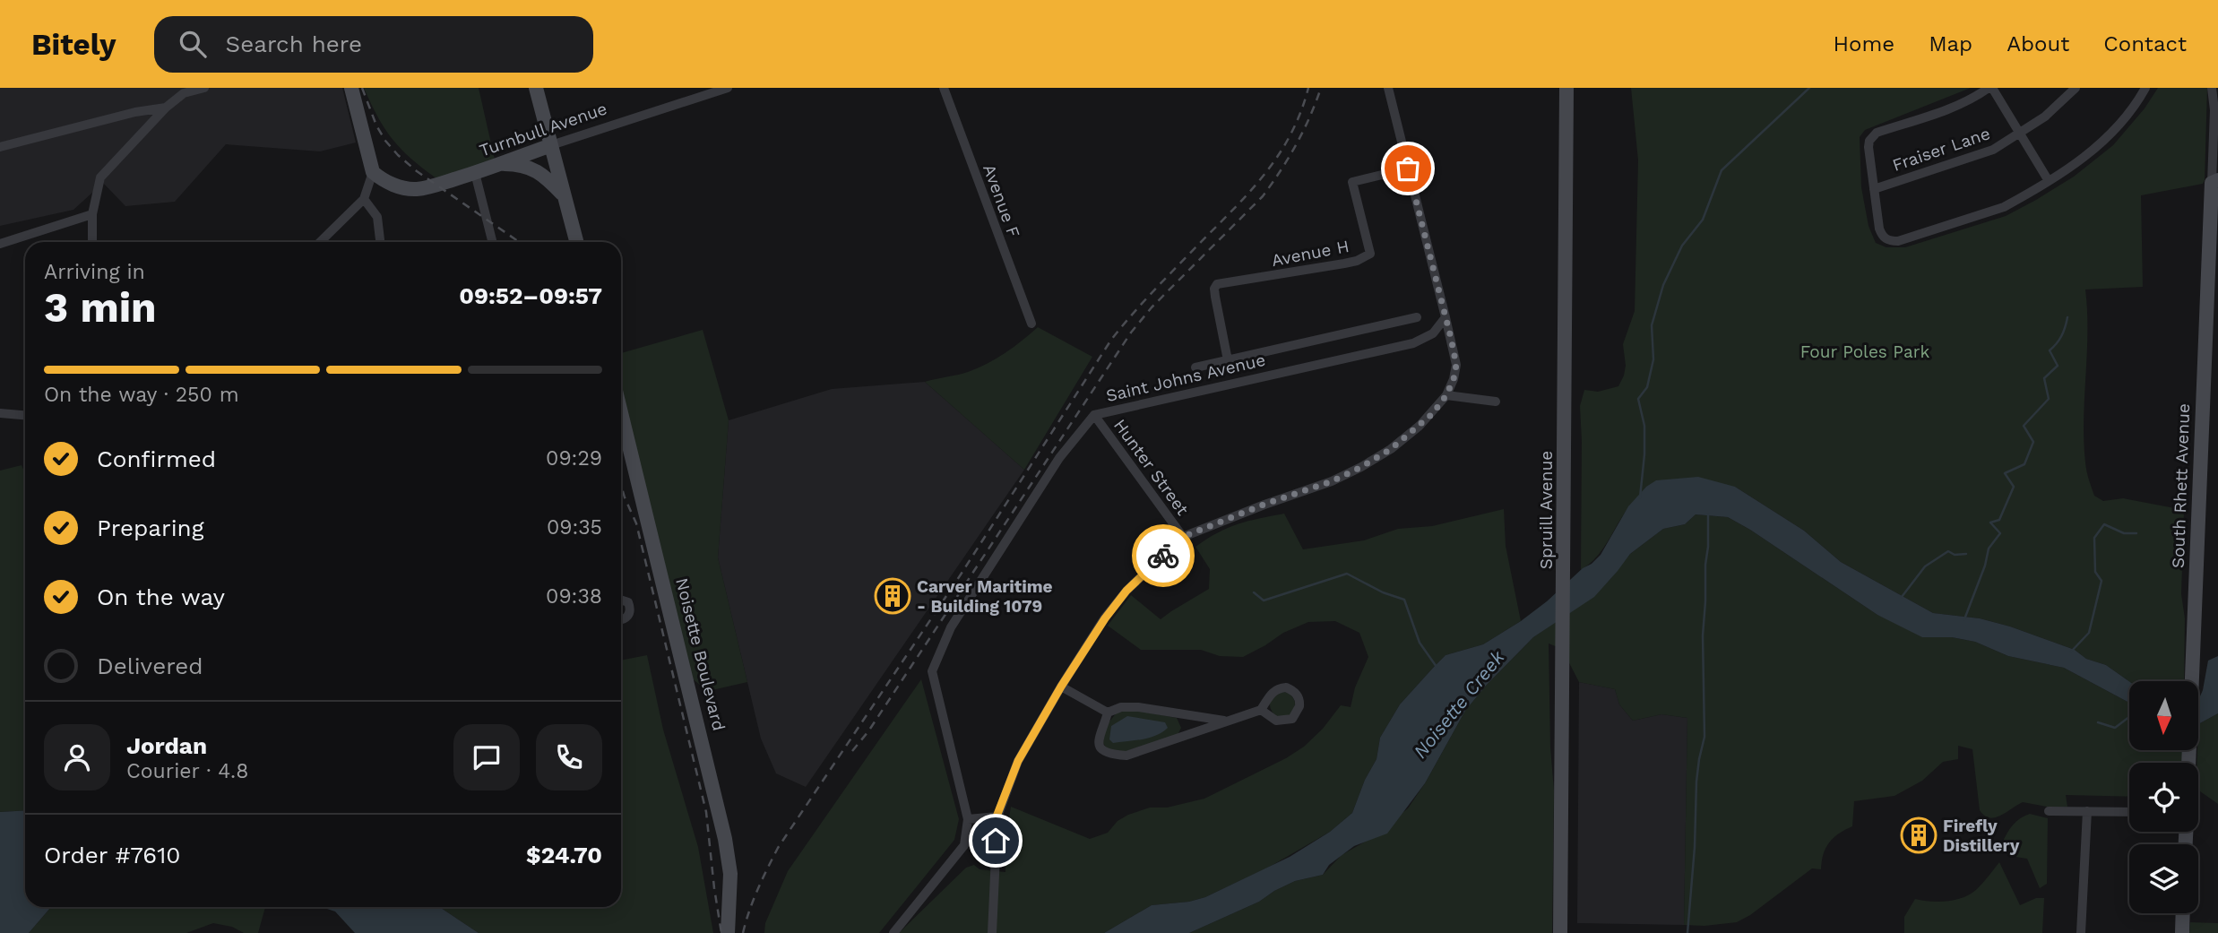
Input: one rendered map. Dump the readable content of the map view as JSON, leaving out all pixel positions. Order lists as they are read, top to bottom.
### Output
{
  "streets": {
    "street": [
      "Turnbull Avenue",
      "Fraiser Lane",
      "Avenue F",
      "Avenue H",
      "Saint Johns Avenue",
      "Hunter Street",
      "South Rhett Avenue",
      "Spruill Avenue",
      "Noisette Boulevard"
    ]
  },
  "crossings": [
    ["Saint Johns Avenue", "Hunter Street"]
  ],
  "water": ["Noisette Creek"],
  "parks": ["Four Poles Park"],
  "places": {
    "building": ["Carver Maritime - Building 1079", "Firefly Distillery"]
  },
  "north": "bottom",
  "page": {
    "header": "Bitely",
    "search": "Search here",
    "nav": [
      "Home",
      "Map",
      "About",
      "Contact"
    ],
    "heading": ["3 min", "Arriving in", "09:52–09:57"],
    "panel": [
      "Jordan",
      "Courier · 4.8",
      "Order #7610",
      "$24.70"
    ],
    "bar": "On the way · 250 m",
    "list": [
      ["Confirmed", "09:29"],
      ["Preparing", "09:35"],
      ["On the way", "09:38"],
      "Delivered"
    ]
  }
}
